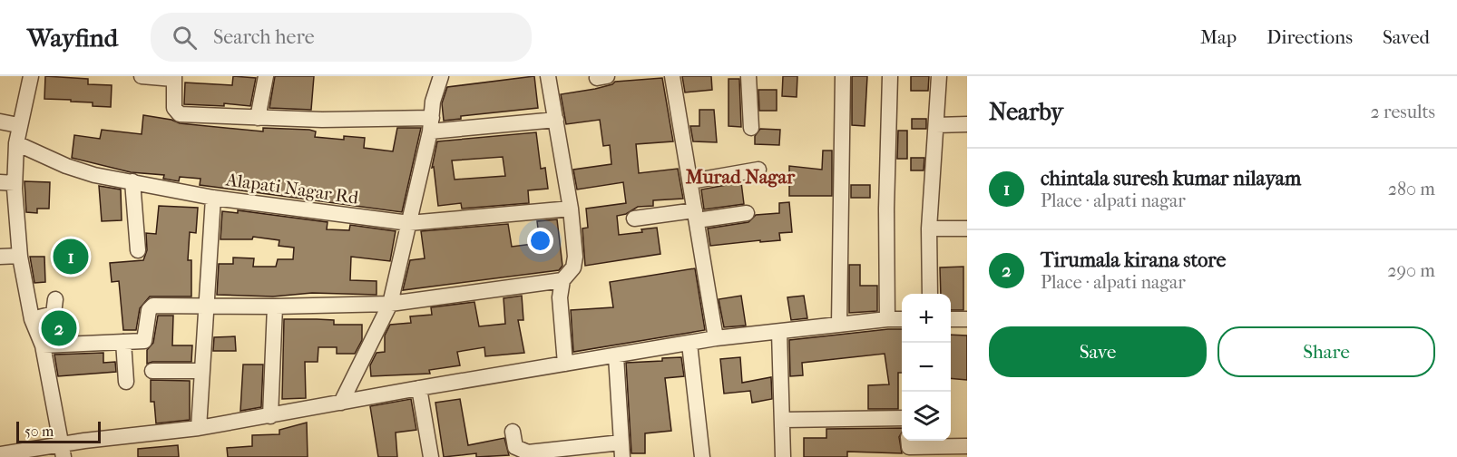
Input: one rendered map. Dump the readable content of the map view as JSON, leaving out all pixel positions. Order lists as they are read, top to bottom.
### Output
{
  "streets": {
    "street": ["Alapati Nagar Rd"]
  },
  "districts": ["Murad Nagar"],
  "scale_bar": "50 m",
  "page": {
    "header": "Wayfind",
    "search": "Search here",
    "nav": ["Map", "Directions", "Saved"],
    "heading": ["Nearby", "2 results"],
    "list": [
      {
        "mark": "1",
        "name": "chintala suresh kumar nilayam",
        "note": "Place · alpati nagar",
        "value": "280 m"
      },
      {
        "mark": "2",
        "name": "Tirumala kirana store",
        "note": "Place · alpati nagar",
        "value": "290 m"
      }
    ],
    "pins": ["1", "2"],
    "map_buttons": ["+", "−"],
    "buttons": ["Save", "Share"],
    "scale": "50 m"
  }
}
